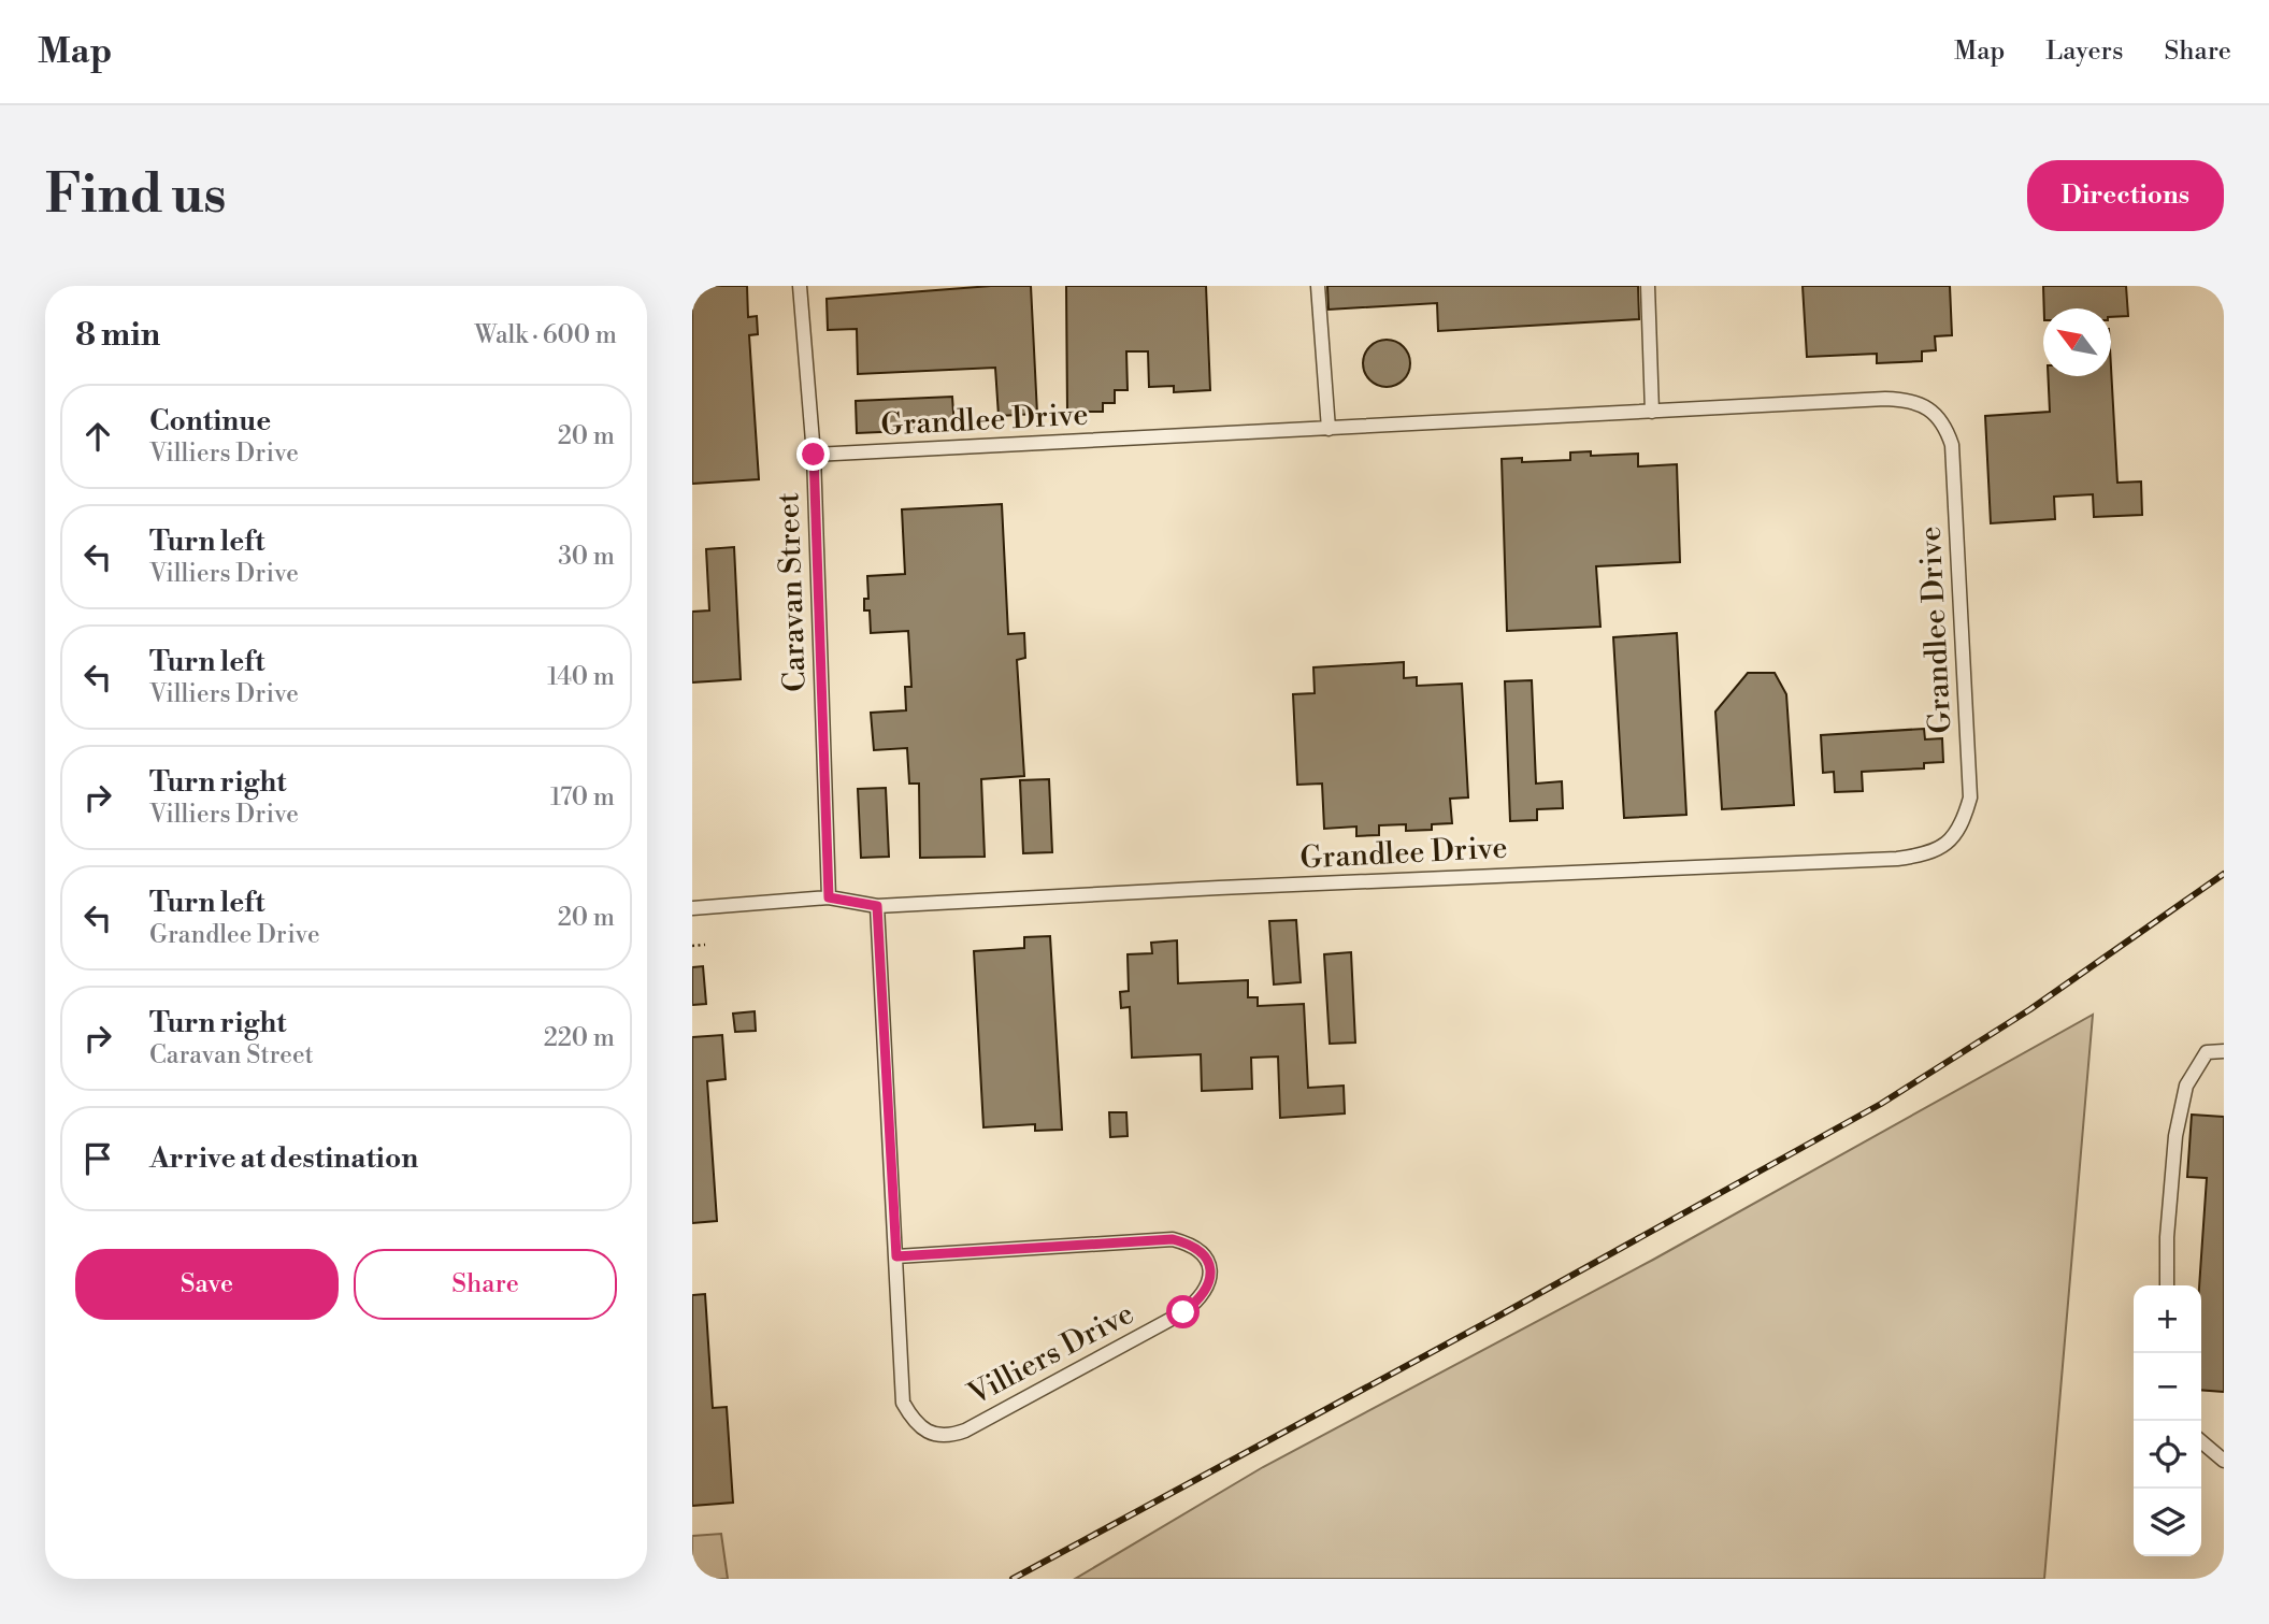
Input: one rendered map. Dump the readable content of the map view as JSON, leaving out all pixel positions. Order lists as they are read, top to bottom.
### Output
{
  "streets": {
    "street": ["Grandlee Drive", "Caravan Street", "Villiers Drive"]
  },
  "crossings": [
    ["Grandlee Drive", "Caravan Street"],
    ["Grandlee Drive", "Villiers Drive"]
  ],
  "north": "top left",
  "page": {
    "header": "Map",
    "nav": ["Map", "Layers", "Share"],
    "buttons": [
      "Directions",
      ["Save", "Share"]
    ],
    "title": "Find us",
    "heading": ["8 min", "Walk · 600 m"],
    "list": [
      ["Continue", "Villiers Drive", "20 m"],
      ["Turn left", "Villiers Drive", "30 m"],
      ["Turn left", "Villiers Drive", "140 m"],
      ["Turn right", "Villiers Drive", "170 m"],
      ["Turn left", "Grandlee Drive", "20 m"],
      ["Turn right", "Caravan Street", "220 m"],
      "Arrive at destination"
    ],
    "map_buttons": ["+", "−"]
  }
}
